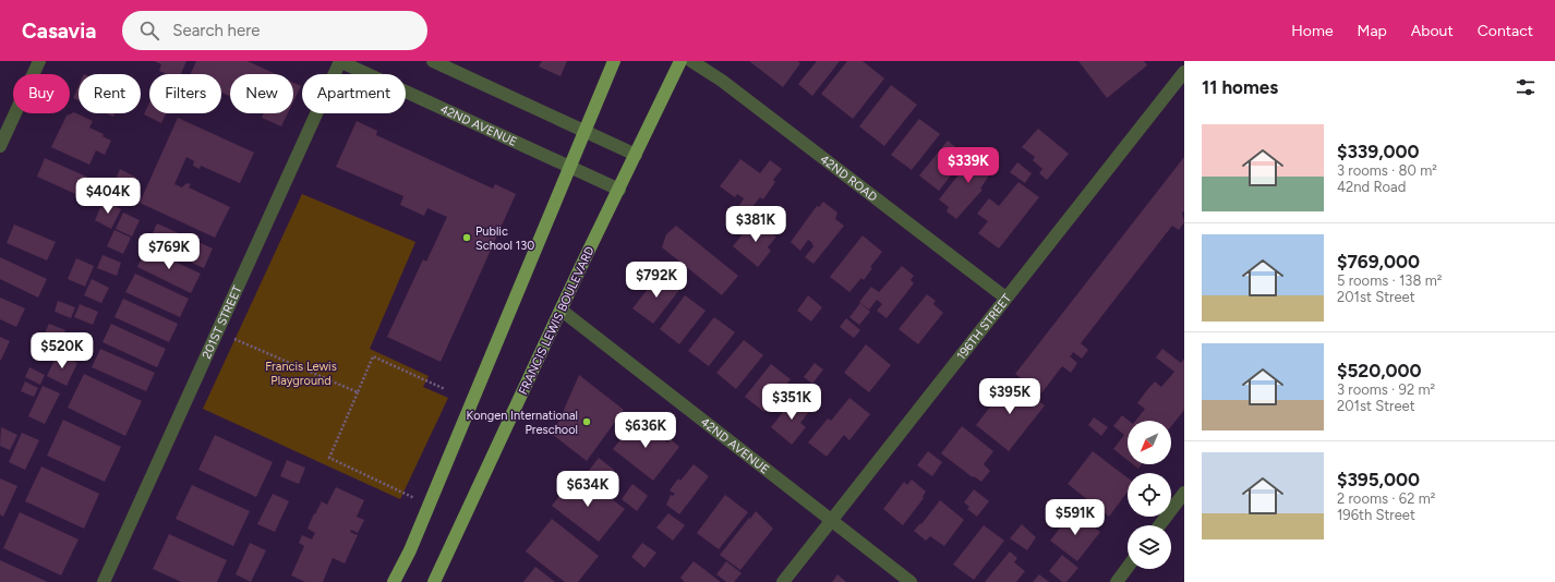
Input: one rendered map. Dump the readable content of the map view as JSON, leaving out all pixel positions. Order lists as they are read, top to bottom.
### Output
{
  "streets": {
    "main road": ["FRANCIS LEWIS BOULEVARD"],
    "street": [
      "42ND AVENUE",
      "42ND ROAD",
      "201ST STREET",
      "196TH STREET"
    ]
  },
  "crossings": [
    ["42ND AVENUE", "FRANCIS LEWIS BOULEVARD"],
    ["42ND AVENUE", "201ST STREET"],
    ["42ND AVENUE", "196TH STREET"],
    ["42ND ROAD", "196TH STREET"]
  ],
  "parks": ["Francis Lewis Playground"],
  "places": ["Public School 130", "Kongen International Preschool"],
  "north": "bottom left",
  "page": {
    "header": "Casavia",
    "search": "Search here",
    "nav": [
      "Home",
      "Map",
      "About",
      "Contact"
    ],
    "heading": "11 homes",
    "chip": [
      "Buy",
      "Rent",
      "Filters",
      "New",
      "Apartment"
    ],
    "list": [
      {
        "name": "$339,000",
        "note": "3 rooms · 80 m² · 42nd Road"
      },
      {
        "name": "$769,000",
        "note": "5 rooms · 138 m² · 201st Street"
      },
      {
        "name": "$520,000",
        "note": "3 rooms · 92 m² · 201st Street"
      },
      {
        "name": "$395,000",
        "note": "2 rooms · 62 m² · 196th Street"
      }
    ],
    "price": [
      "$339K",
      "$404K",
      "$381K",
      "$769K",
      "$792K",
      "$520K",
      "$395K",
      "$351K",
      "$636K",
      "$634K",
      "$591K"
    ]
  }
}
